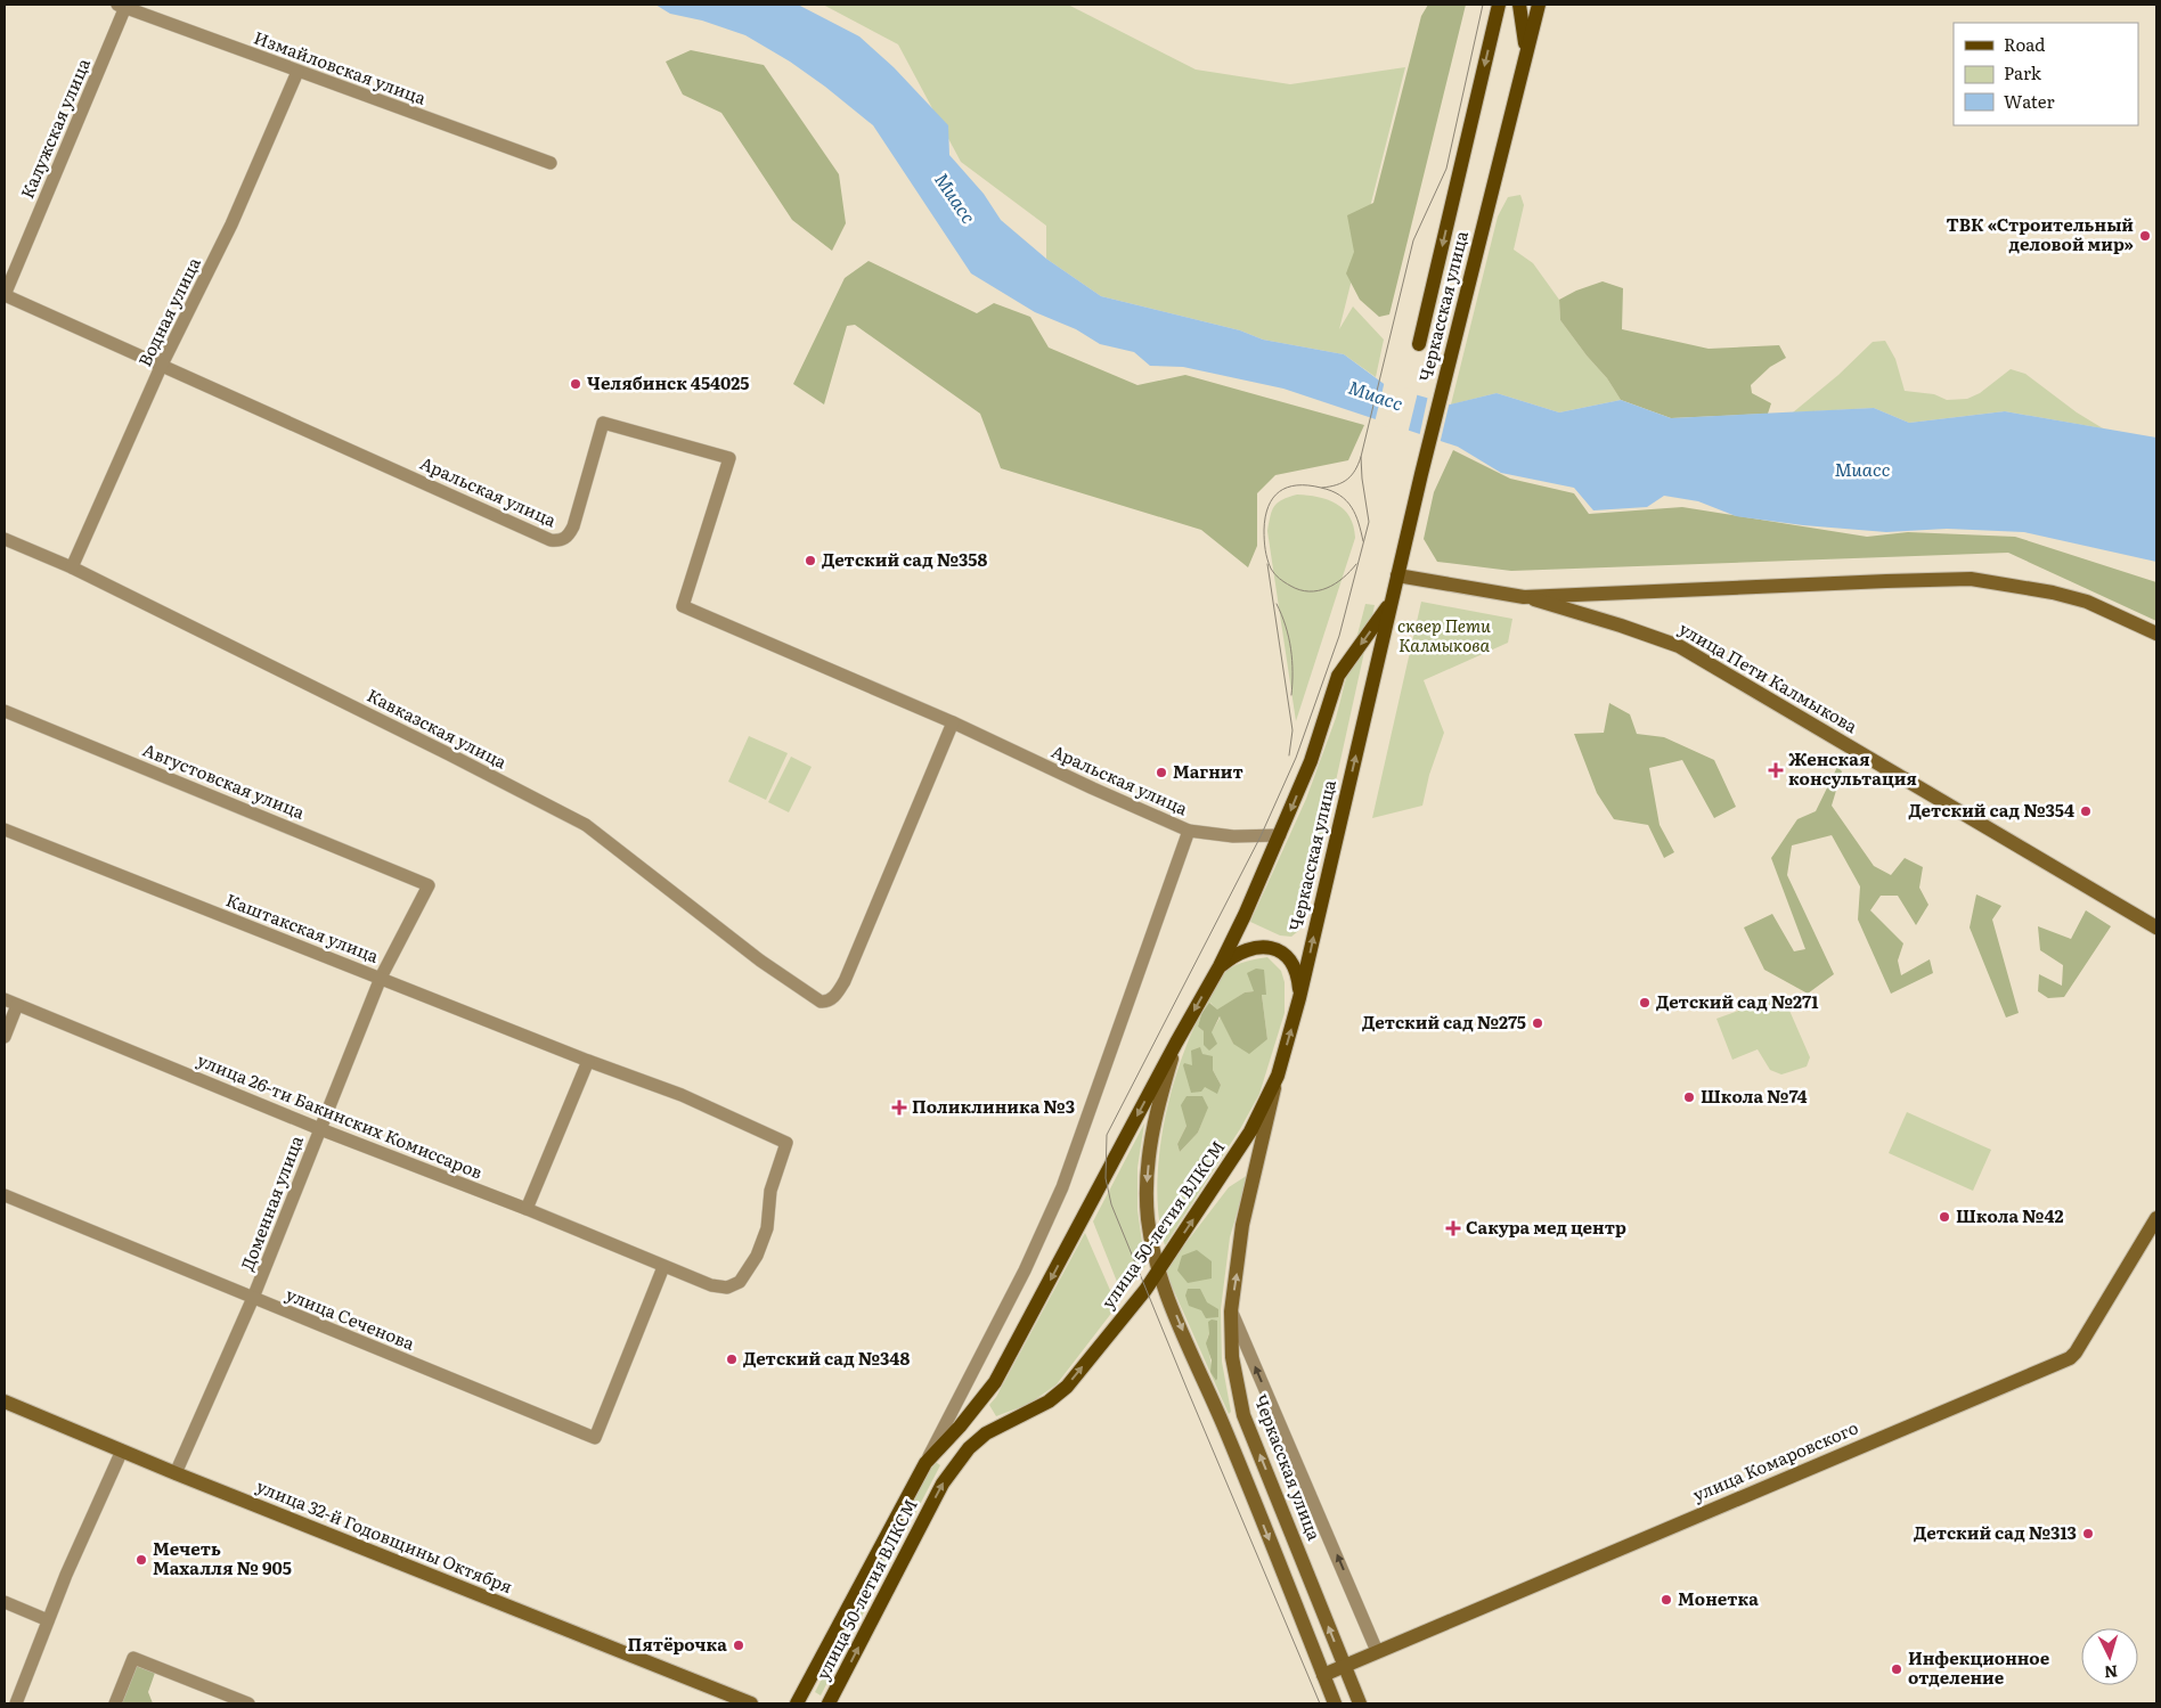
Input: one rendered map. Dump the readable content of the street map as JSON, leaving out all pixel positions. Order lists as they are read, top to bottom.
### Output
{
  "streets": {
    "main road": [
      "Черкасская улица",
      "улица Пети Калмыкова",
      "улица 50-летия ВЛКСМ",
      "улица Комаровского",
      "улица 32-й Годовщины Октября"
    ],
    "street": [
      "Измайловская улица",
      "Калужская улица",
      "Водная улица",
      "Аральская улица",
      "Кавказская улица",
      "Августовская улица",
      "Каштакская улица",
      "улица 26-ти Бакинских Комиссаров",
      "Доменная улица",
      "улица Сеченова"
    ]
  },
  "crossings": [
    ["Измайловская улица", "Калужская улица"],
    ["Измайловская улица", "Водная улица"],
    ["Калужская улица", "Аральская улица"],
    ["Черкасская улица", "Аральская улица"],
    ["Черкасская улица", "улица Пети Калмыкова"],
    ["Черкасская улица", "улица 50-летия ВЛКСМ"],
    ["Черкасская улица", "улица Комаровского"],
    ["Водная улица", "Аральская улица"],
    ["Водная улица", "Кавказская улица"],
    ["Аральская улица", "Кавказская улица"],
    ["Августовская улица", "Доменная улица"],
    ["Каштакская улица", "улица 26-ти Бакинских Комиссаров"],
    ["Каштакская улица", "Доменная улица"],
    ["улица 26-ти Бакинских Комиссаров", "Доменная улица"],
    ["улица 26-ти Бакинских Комиссаров", "улица Сеченова"],
    ["Доменная улица", "улица Сеченова"],
    ["Доменная улица", "улица 32-й Годовщины Октября"]
  ],
  "water": ["Миасс"],
  "parks": ["сквер Пети Калмыкова"],
  "places": {
    "other": [
      "ТВК «Строительный деловой мир»",
      "Челябинск 454025",
      "Детский сад №358",
      "Магнит",
      "Детский сад №354",
      "Детский сад №271",
      "Детский сад №275",
      "Школа №74",
      "Школа №42",
      "Детский сад №348",
      "Детский сад №313",
      "Мечеть Махалля № 905",
      "Монетка",
      "Пятёрочка",
      "Инфекционное отделение"
    ],
    "health": ["Женская консультация", "Поликлиника №3", "Сакура мед центр"]
  },
  "legend": ["Road", "Park", "Water"],
  "north": "bottom"
}
